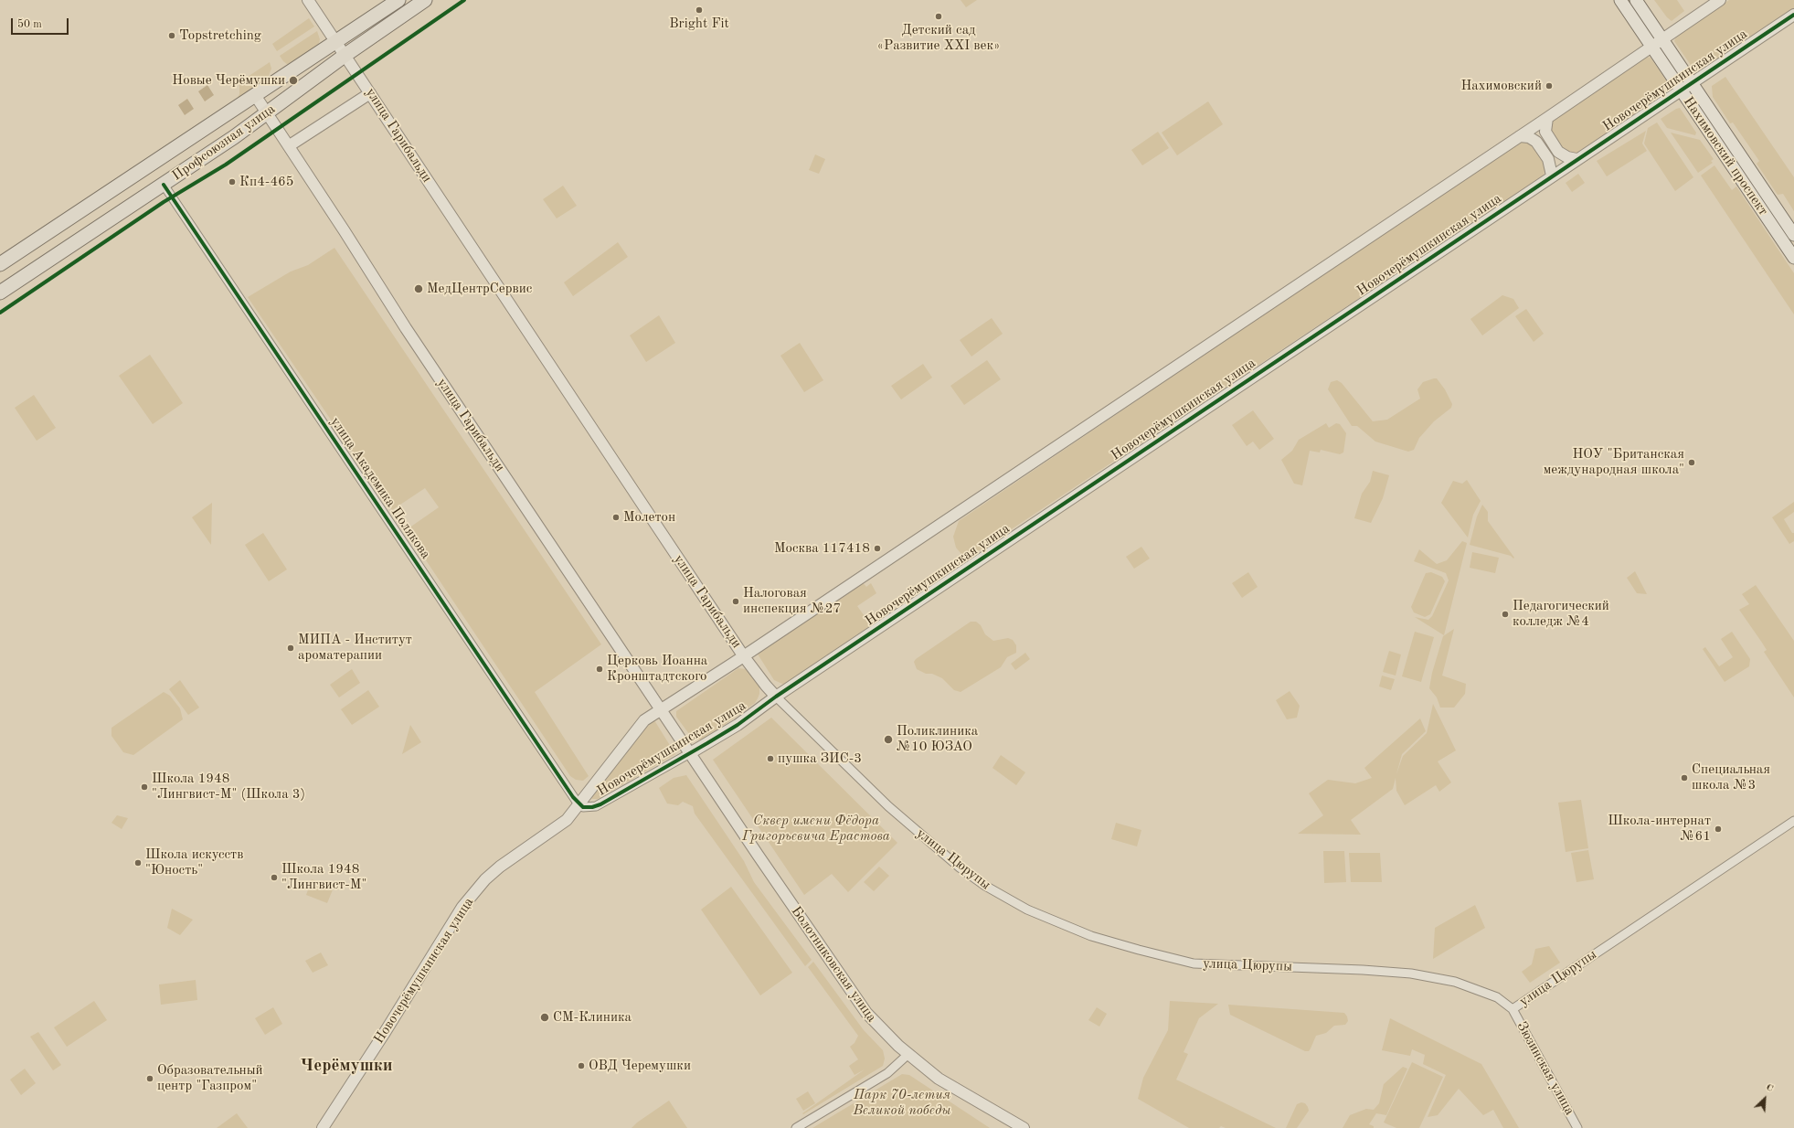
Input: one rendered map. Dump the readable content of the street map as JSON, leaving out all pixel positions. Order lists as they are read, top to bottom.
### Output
{
  "streets": {
    "main road": ["Профсоюзная улица", "Нахимовский проспект"],
    "street": [
      "Новочерёмушкинская улица",
      "улица Гарибальди",
      "улица Академика Полякова",
      "улица Цюрупы",
      "Болотниковская улица",
      "Зюзинская улица"
    ]
  },
  "crossings": [
    ["Новочерёмушкинская улица", "улица Гарибальди"],
    ["Новочерёмушкинская улица", "Нахимовский проспект"],
    ["Новочерёмушкинская улица", "улица Академика Полякова"],
    ["Новочерёмушкинская улица", "улица Цюрупы"],
    ["Новочерёмушкинская улица", "Болотниковская улица"],
    ["улица Гарибальди", "Профсоюзная улица"],
    ["улица Гарибальди", "улица Цюрупы"],
    ["улица Гарибальди", "Болотниковская улица"],
    ["Профсоюзная улица", "улица Академика Полякова"],
    ["улица Цюрупы", "Зюзинская улица"]
  ],
  "districts": ["Черёмушки"],
  "parks": ["Сквер имени Фёдора Григорьевича Ерастова", "Парк 70-летия Великой победы"],
  "places": [
    "Bright Fit",
    "Детский сад «Развитие XXI век»",
    "Topstretching",
    "Новые Черёмушки",
    "Нахимовский",
    "Кп4-465",
    "МедЦентрСервис",
    "НОУ \"Британская международная школа\"",
    "Молетон",
    "Москва 117418",
    "Налоговая инспекция №27",
    "Педагогический колледж №4",
    "МИПА - Институт ароматерапии",
    "Церковь Иоанна Кронштадтского",
    "Поликлиника №10 ЮЗАО",
    "пушка ЗИС-3",
    "Специальная школа №3",
    "Школа 1948 \"Лингвист-М\" (Школа 3)",
    "Школа-интернат №61",
    "Школа искусств \"Юность\"",
    "Школа 1948 \"Лингвист-М\"",
    "СМ-Клиника",
    "ОВД Черемушки",
    "Образовательный центр \"Газпром\""
  ],
  "scale_bar": "50 m",
  "north": "top right"
}
